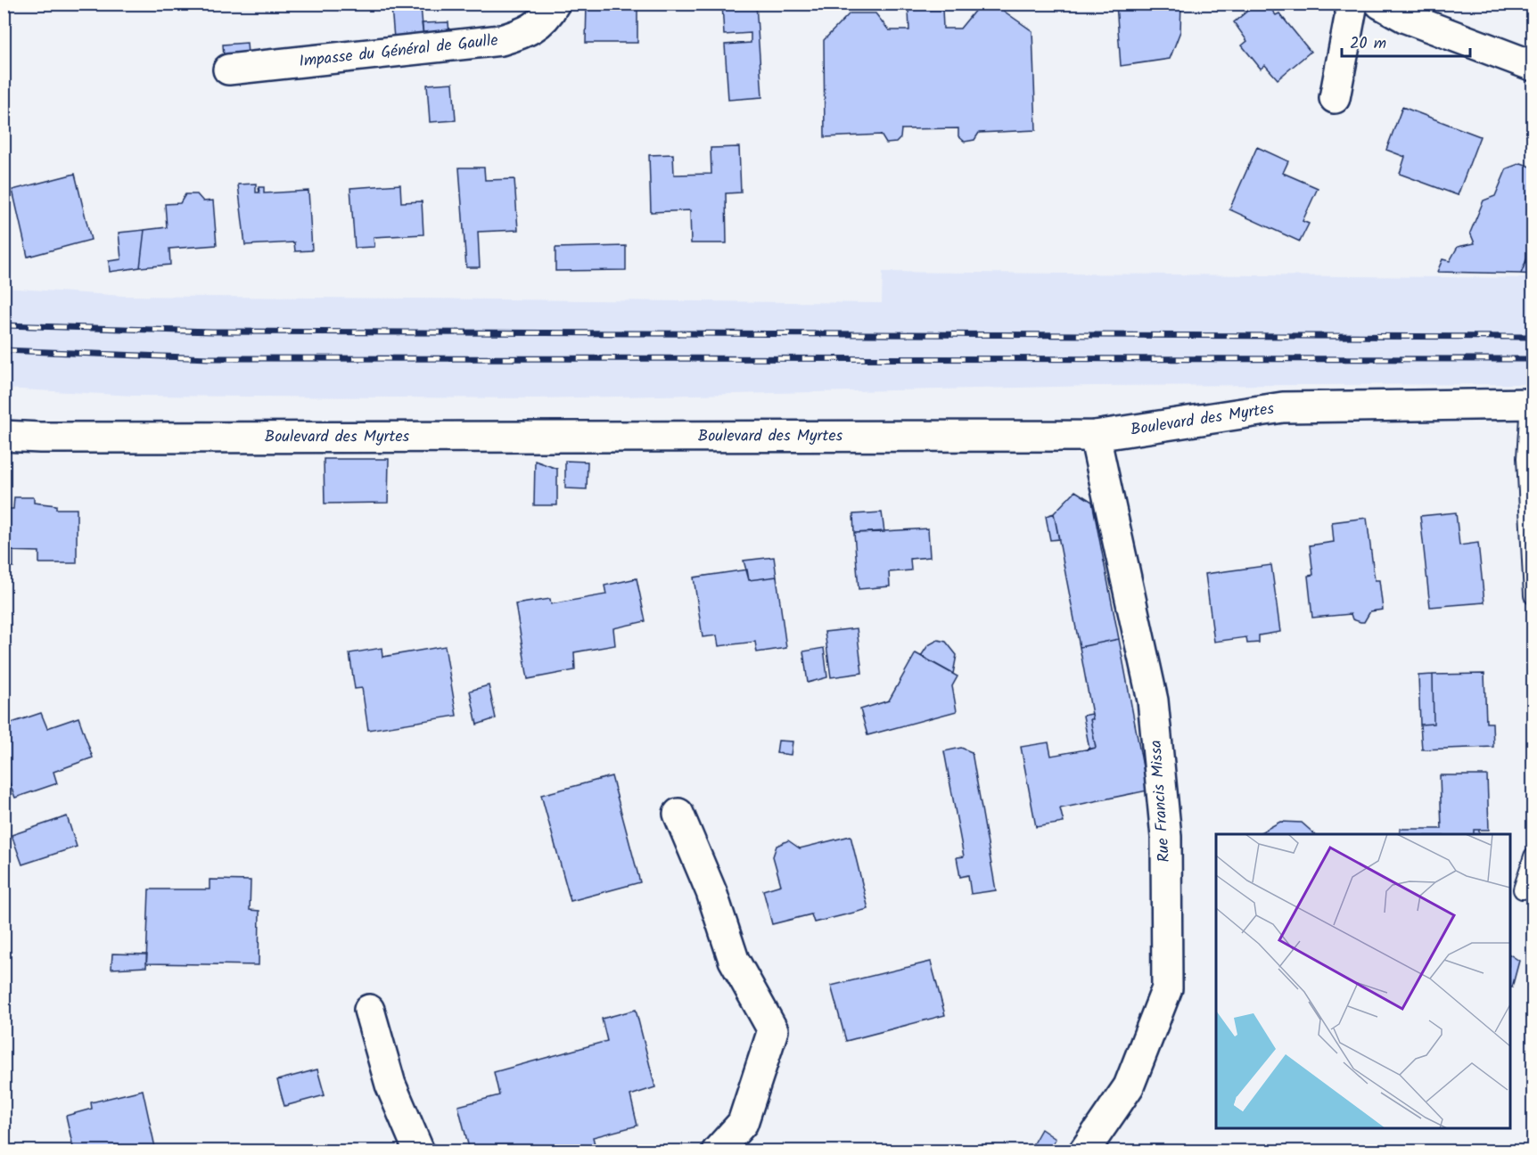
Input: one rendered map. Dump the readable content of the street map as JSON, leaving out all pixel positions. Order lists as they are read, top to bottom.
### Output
{
  "streets": {
    "street": ["Impasse du Général de Gaulle", "Boulevard des Myrtes", "Rue Francis Missa"]
  },
  "crossings": [
    ["Boulevard des Myrtes", "Rue Francis Missa"]
  ],
  "scale_bar": "20 m"
}
